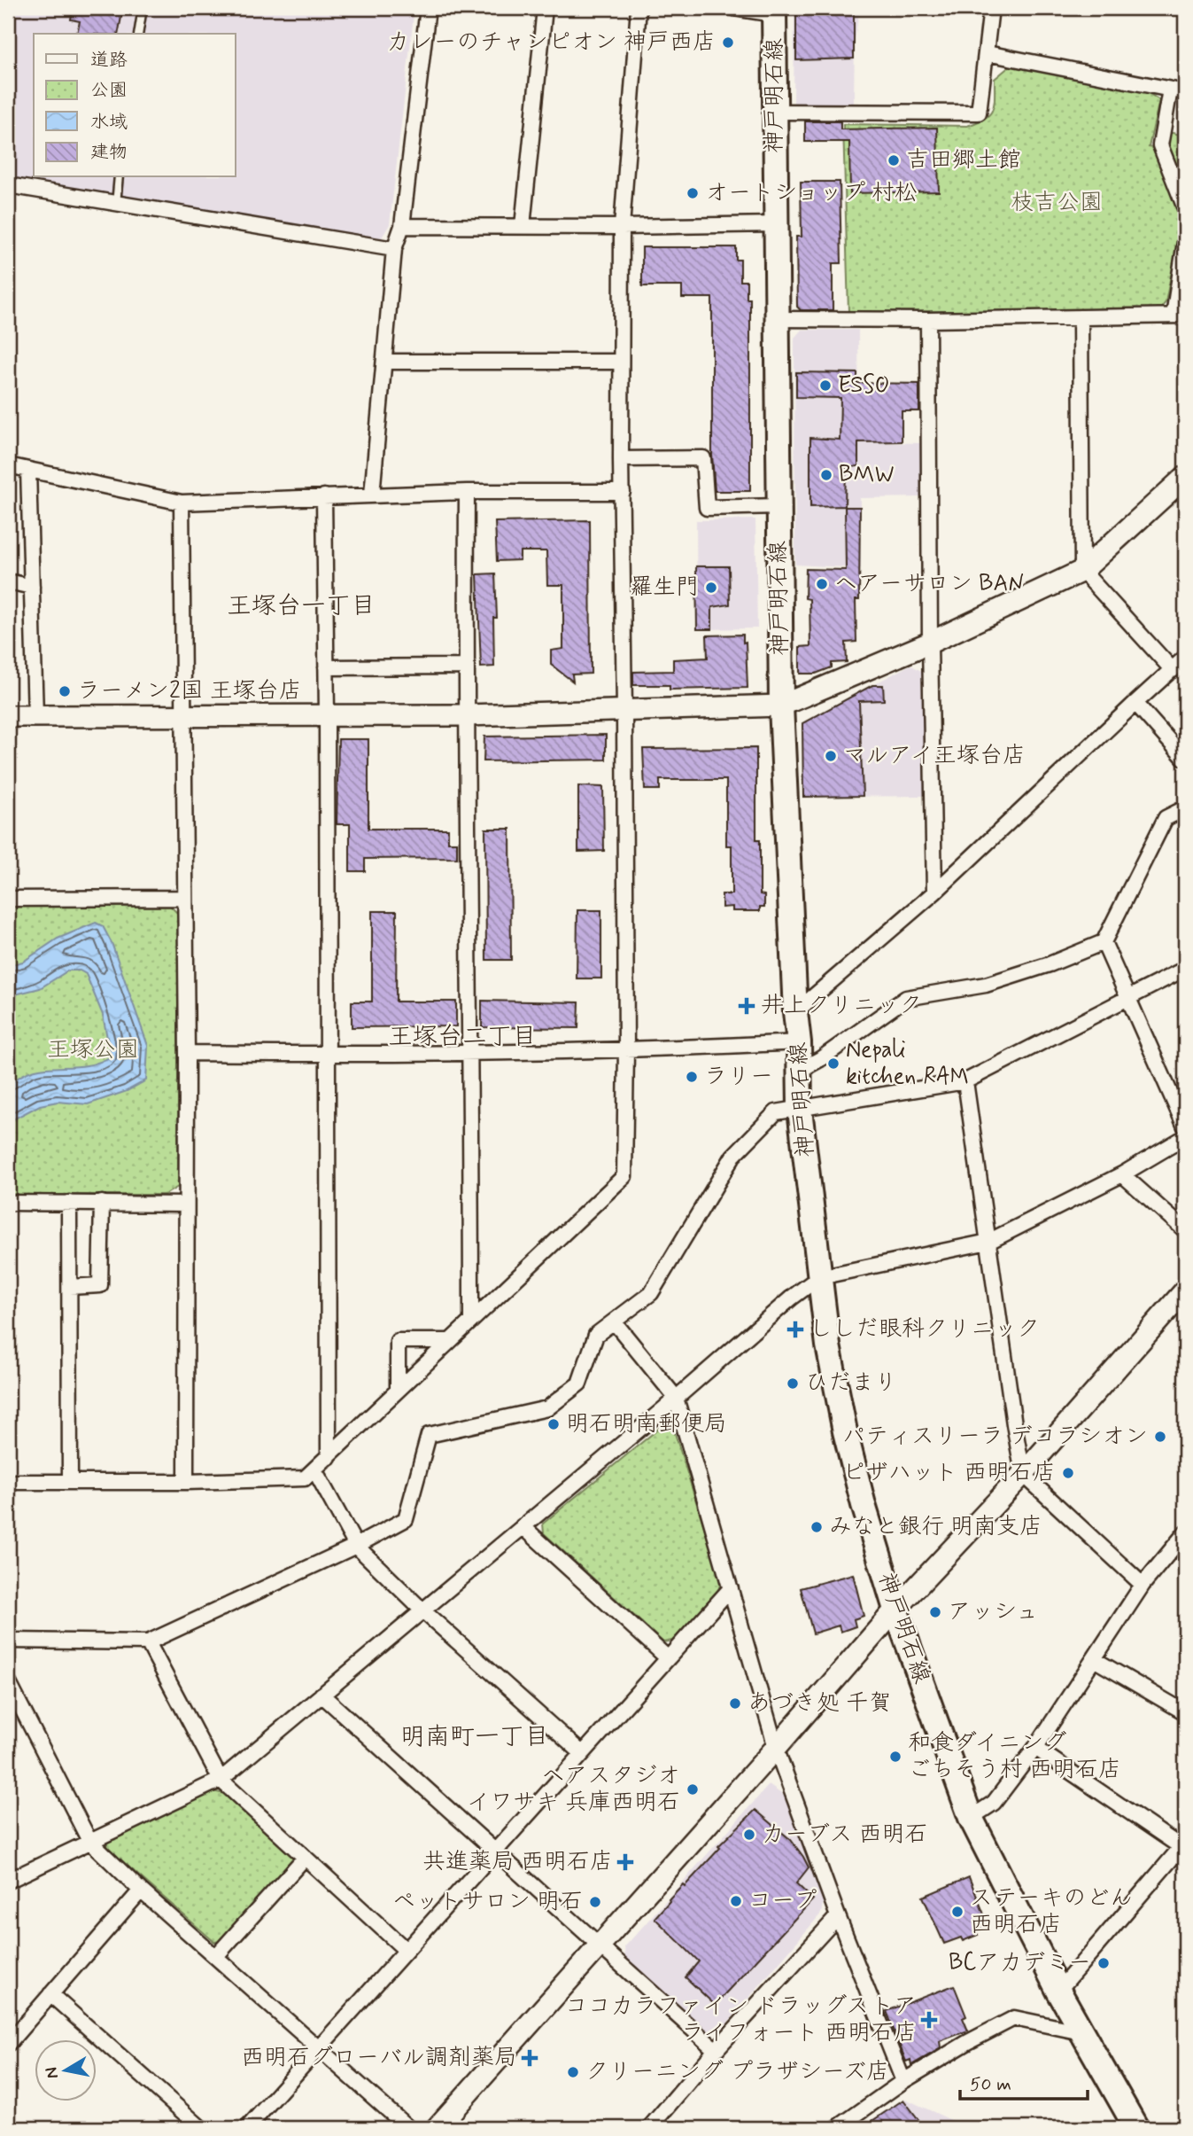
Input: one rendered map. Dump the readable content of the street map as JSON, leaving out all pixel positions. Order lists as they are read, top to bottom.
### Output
{
  "streets": {
    "main road": ["神戸明石線"]
  },
  "districts": ["王塚台一丁目", "王塚台二丁目", "明南町一丁目"],
  "parks": ["枝吉公園", "王塚公園"],
  "places": {
    "other": [
      "カレーのチャンピオン 神戸西店",
      "吉田郷土館",
      "オートショップ 村松",
      "ESSO",
      "BMW",
      "ヘアーサロン BAN",
      "羅生門",
      "ラーメン2国 王塚台店",
      "マルアイ王塚台店",
      "Nepali kitchen RAM",
      "ラリー",
      "ひだまり",
      "明石明南郵便局",
      "パティスリーラ デコラシオン",
      "ピザハット 西明石店",
      "みなと銀行 明南支店",
      "アッシュ",
      "あづき処 千賀",
      "和食ダイニング ごちそう村 西明石店",
      "ヘアスタジオ イワサキ 兵庫西明石",
      "カーブス 西明石",
      "コープ",
      "ペットサロン 明石",
      "ステーキのどん 西明石店",
      "BCアカデミー",
      "クリーニング プラザシーズ店"
    ],
    "health": [
      "井上クリニック",
      "ししだ眼科クリニック",
      "共進薬局 西明石店",
      "ココカラファイン ドラッグストア ライフォート 西明石店",
      "西明石グローバル調剤薬局"
    ]
  },
  "legend": [
    "道路",
    "公園",
    "水域",
    "建物"
  ],
  "scale_bar": "50 m",
  "north": "left"
}
